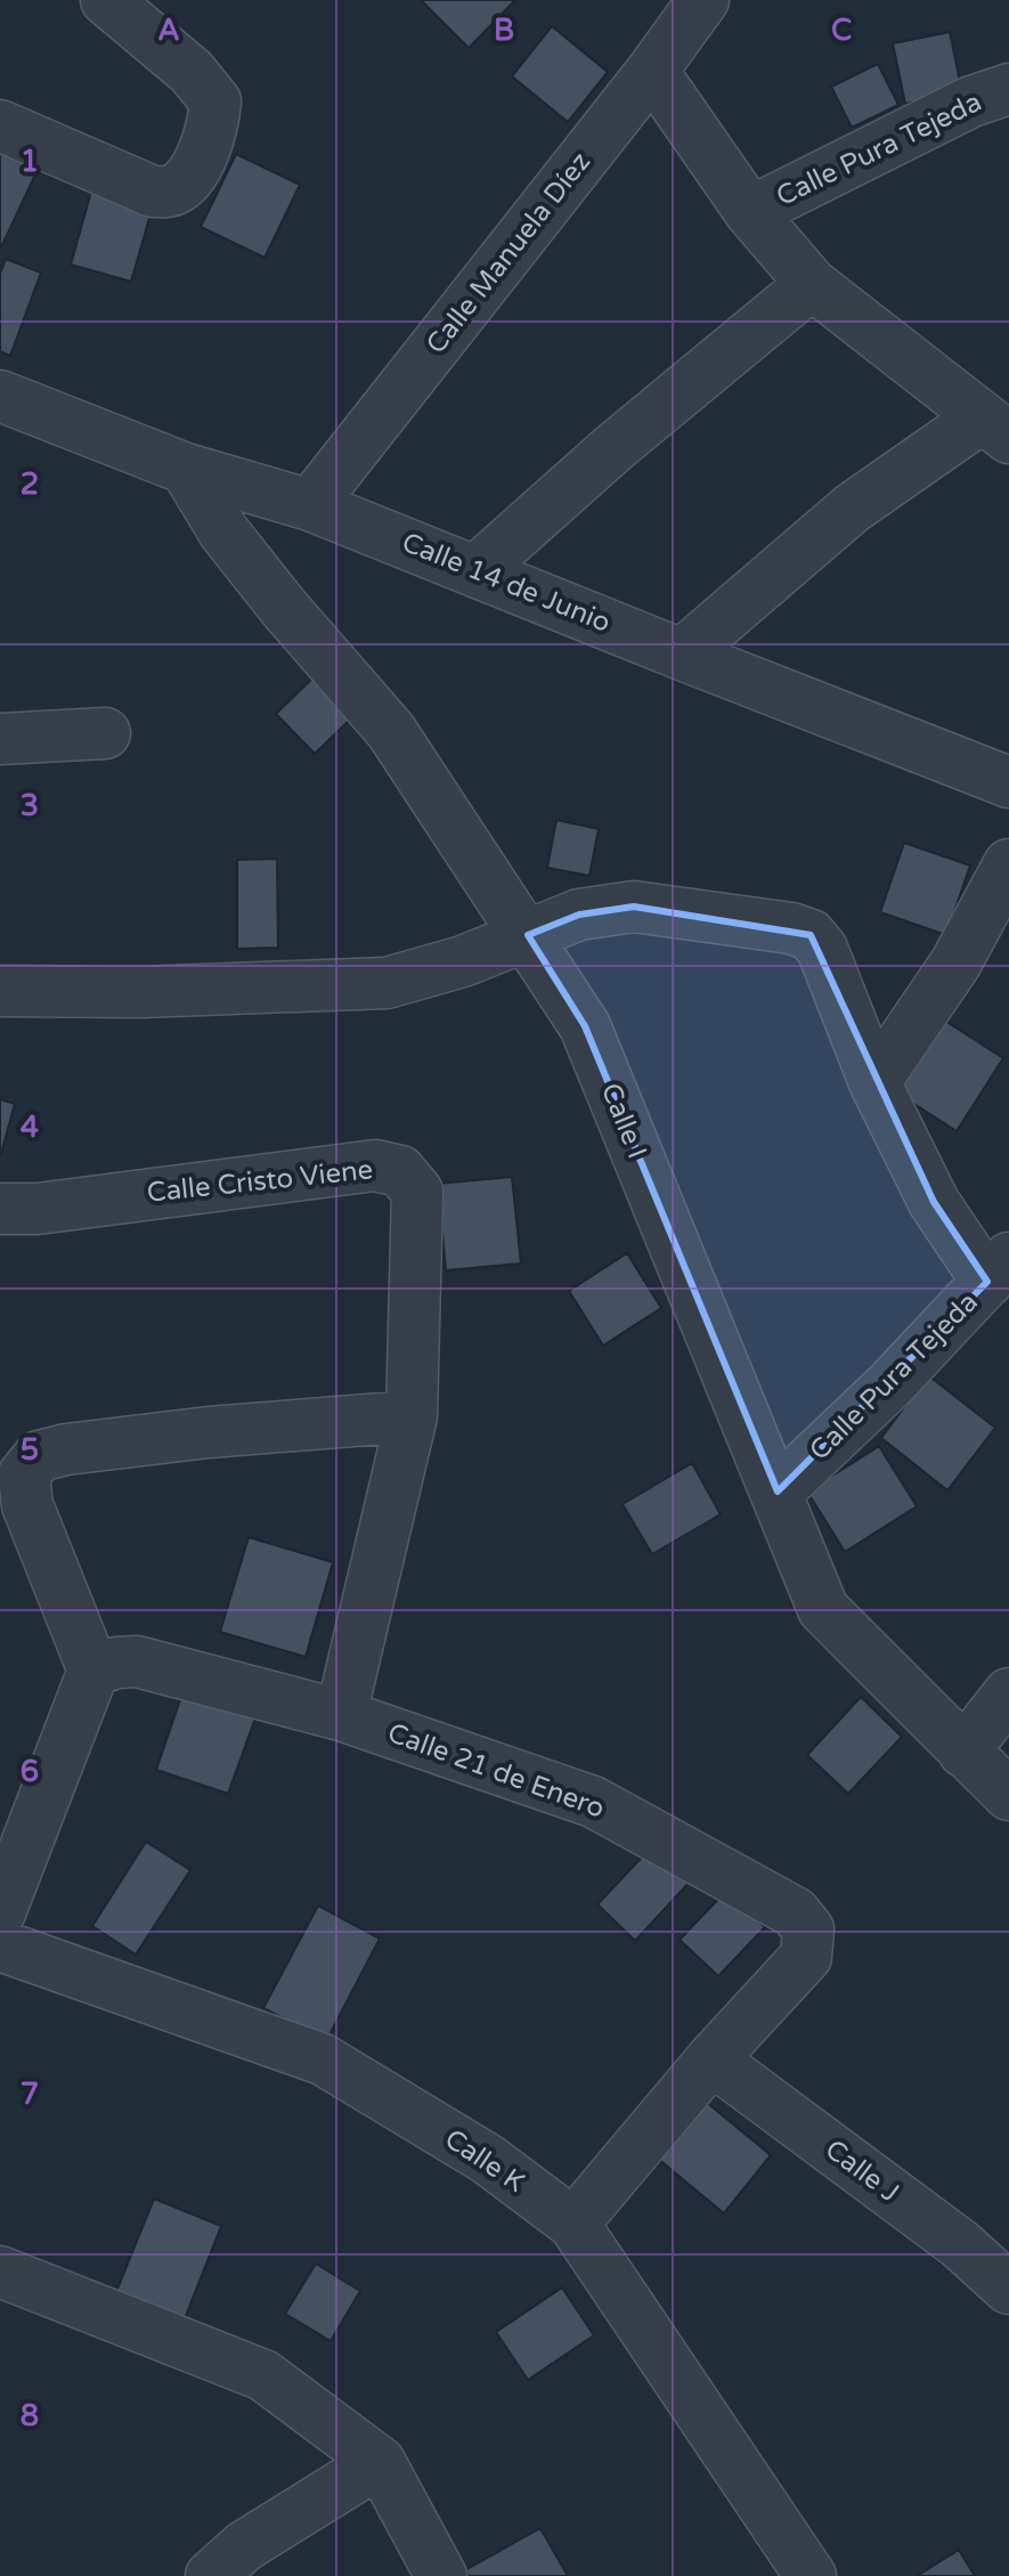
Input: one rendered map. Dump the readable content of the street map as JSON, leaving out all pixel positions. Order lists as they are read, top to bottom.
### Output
{
  "streets": {
    "street": [
      "Calle Pura Tejeda",
      "Calle Manuela Díez",
      "Calle 14 de Junio",
      "Calle I",
      "Calle Cristo Viene",
      "Calle 21 de Enero",
      "Calle K",
      "Calle J"
    ]
  },
  "crossings": [
    ["Calle Pura Tejeda", "Calle I"],
    ["Calle Manuela Díez", "Calle 14 de Junio"],
    ["Calle 14 de Junio", "Calle I"],
    ["Calle Cristo Viene", "Calle 21 de Enero"],
    ["Calle 21 de Enero", "Calle K"],
    ["Calle 21 de Enero", "Calle J"]
  ],
  "grid": {
    "columns": ["A", "B", "C"],
    "rows": [
      "1",
      "2",
      "3",
      "4",
      "5",
      "6",
      "7",
      "8"
    ]
  }
}
